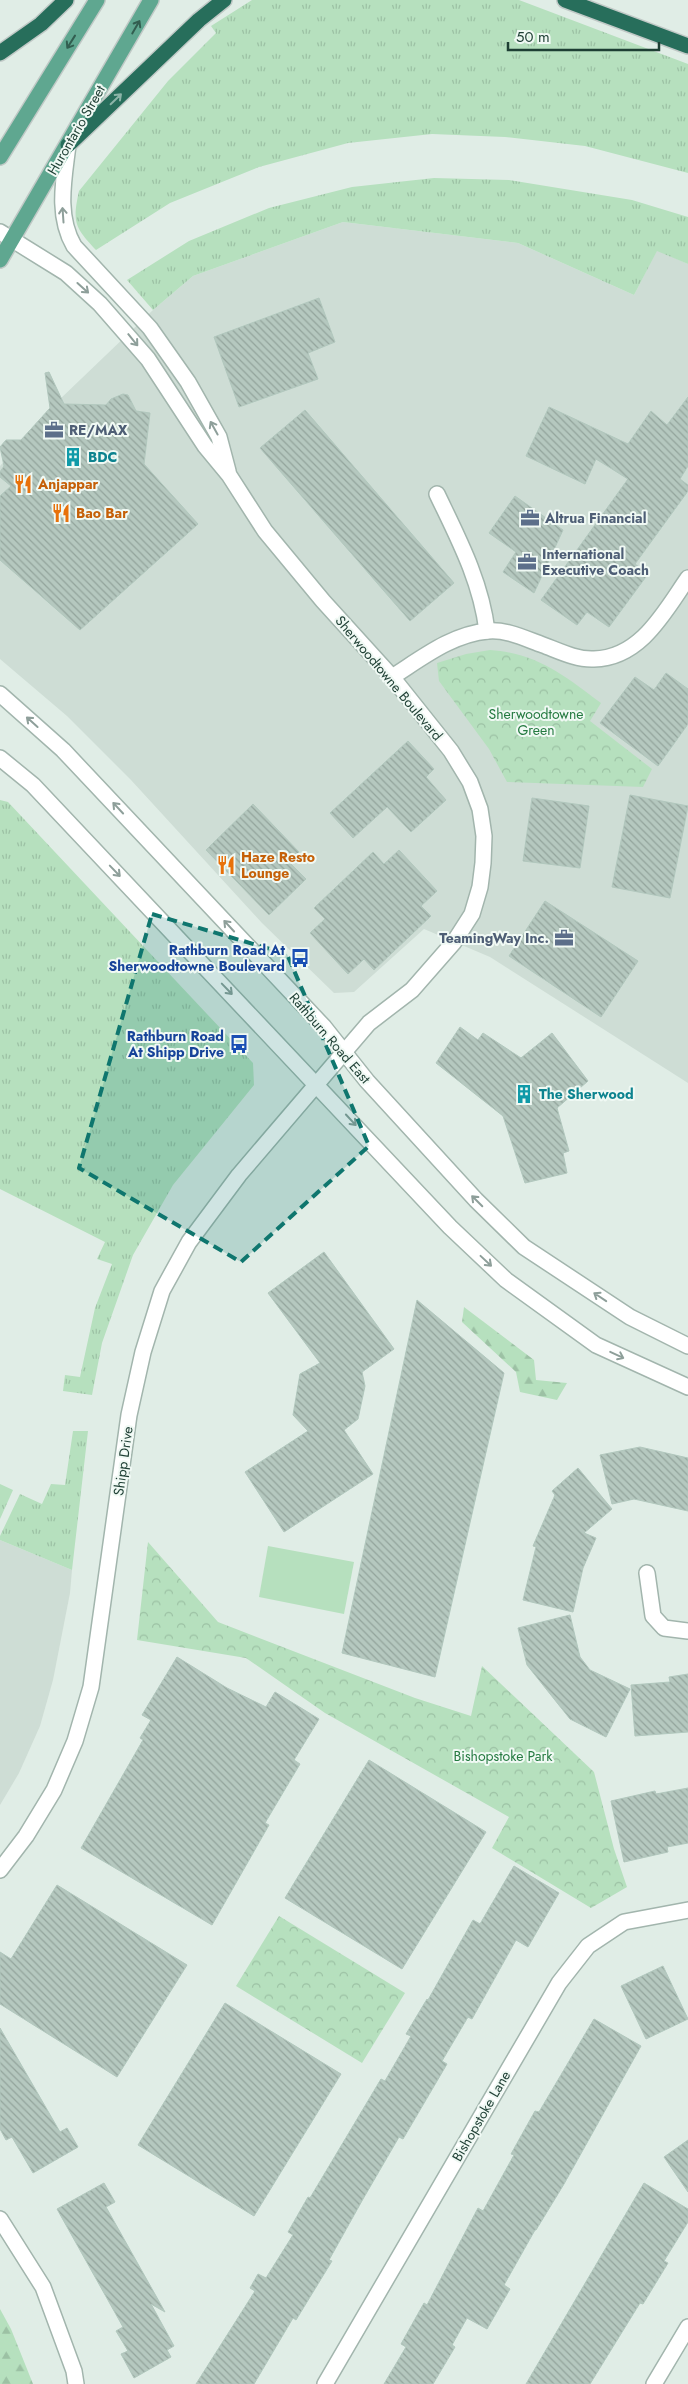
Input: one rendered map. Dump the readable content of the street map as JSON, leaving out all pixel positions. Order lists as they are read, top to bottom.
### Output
{
  "streets": {
    "main road": ["Hurontario Street"],
    "street": [
      "Sherwoodtowne Boulevard",
      "Rathburn Road East",
      "Shipp Drive",
      "Bishopstoke Lane"
    ]
  },
  "crossings": [
    ["Hurontario Street", "Sherwoodtowne Boulevard"],
    ["Sherwoodtowne Boulevard", "Rathburn Road East"],
    ["Sherwoodtowne Boulevard", "Shipp Drive"]
  ],
  "parks": ["Sherwoodtowne Green", "Bishopstoke Park"],
  "places": {
    "office": [
      "RE/MAX",
      "Altrua Financial",
      "International Executive Coach",
      "TeamingWay Inc."
    ],
    "building": ["BDC", "The Sherwood"],
    "restaurant": ["Anjappar", "Bao Bar", "Haze Resto Lounge"],
    "bus stop": ["Rathburn Road At Sherwoodtowne Boulevard", "Rathburn Road At Shipp Drive"]
  },
  "scale_bar": "50 m"
}
